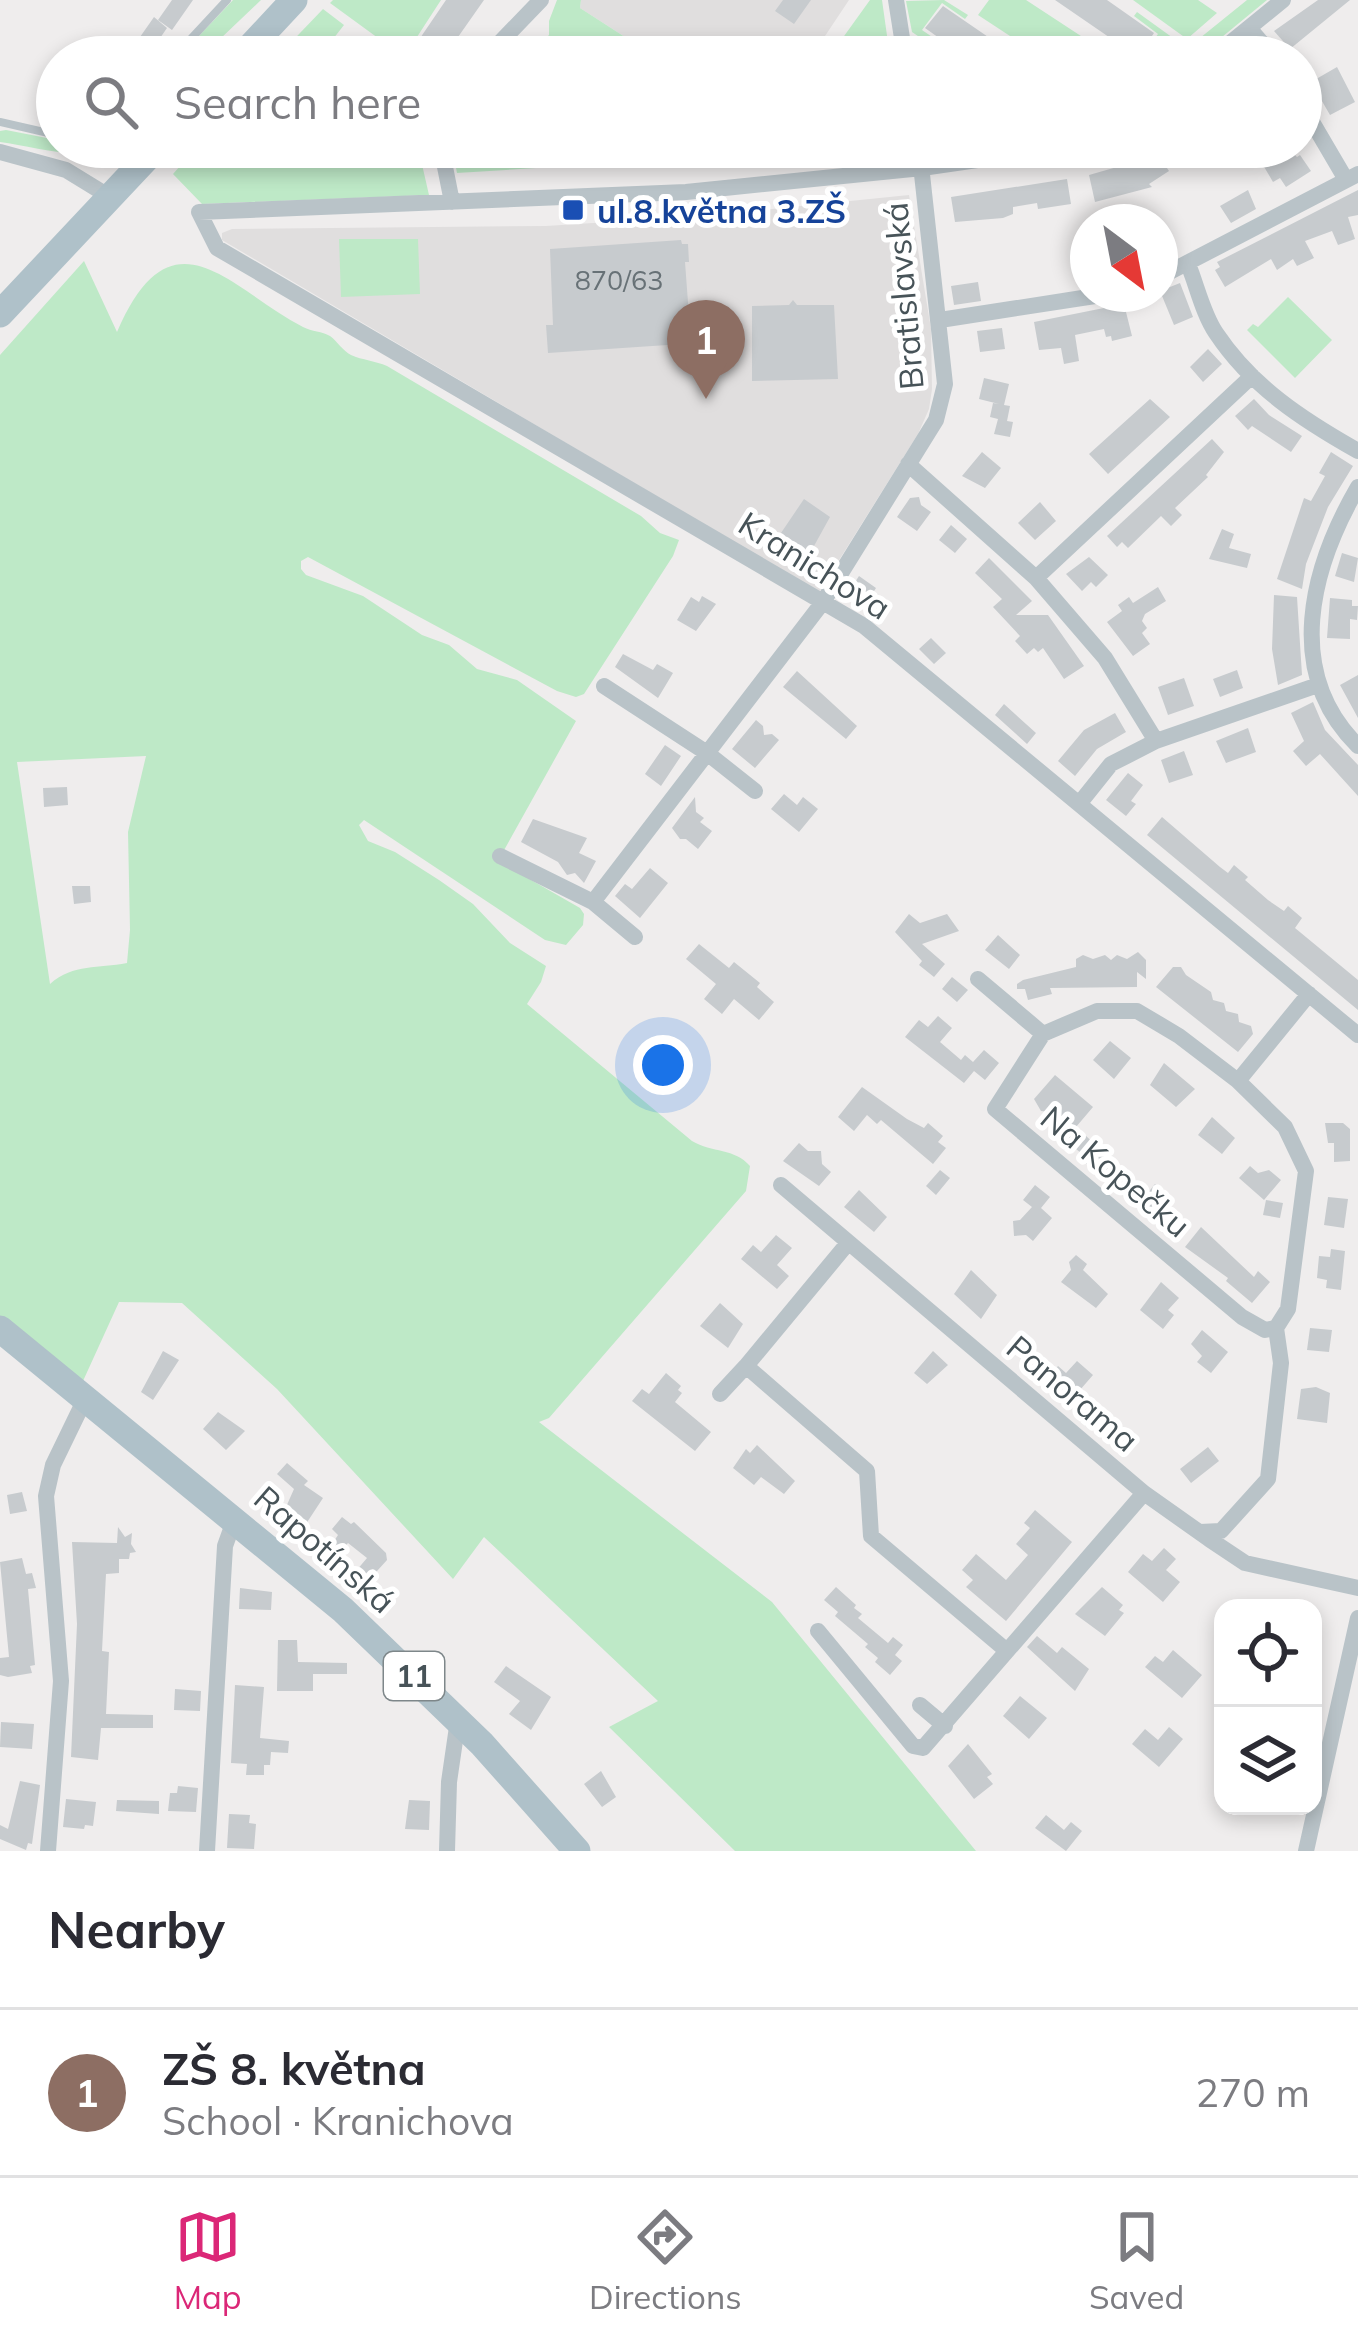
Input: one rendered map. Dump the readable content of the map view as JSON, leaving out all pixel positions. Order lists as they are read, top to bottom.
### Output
{
  "streets": {
    "main road": ["Rapotínská", "11"],
    "street": [
      "Bratislavská",
      "Kranichova",
      "Na Kopečku",
      "Panorama"
    ]
  },
  "crossings": [
    ["Bratislavská", "Kranichova"]
  ],
  "places": {
    "transit": ["ul.8.května 3.ZŠ"]
  },
  "house_numbers": ["870/63"],
  "north": "bottom right",
  "page": {
    "search": "Search here",
    "pins": "1",
    "heading": "Nearby",
    "list": [
      {
        "mark": "1",
        "name": "ZŠ 8. května",
        "note": "School · Kranichova",
        "value": "270 m"
      }
    ],
    "nav": ["Map", "Directions", "Saved"]
  }
}
